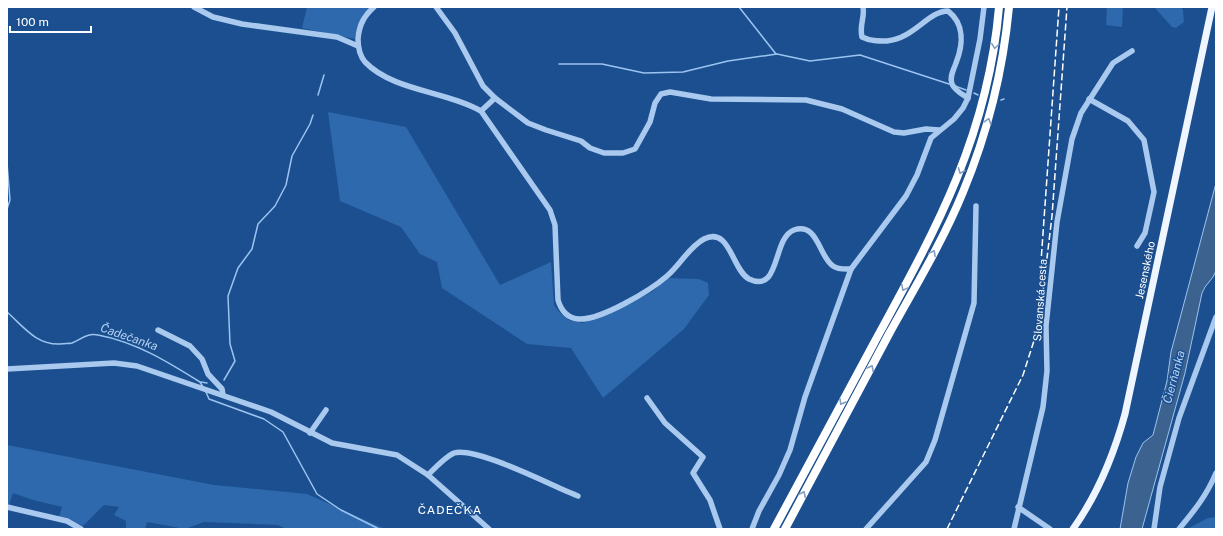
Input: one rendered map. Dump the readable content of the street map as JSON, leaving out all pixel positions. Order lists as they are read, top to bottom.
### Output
{
  "streets": {
    "main road": ["Jesenského"],
    "street": ["Slovanská cesta"]
  },
  "districts": ["ČADEČKA"],
  "water": ["Čadečanka", "Čierňanka"],
  "scale_bar": "100 m"
}
